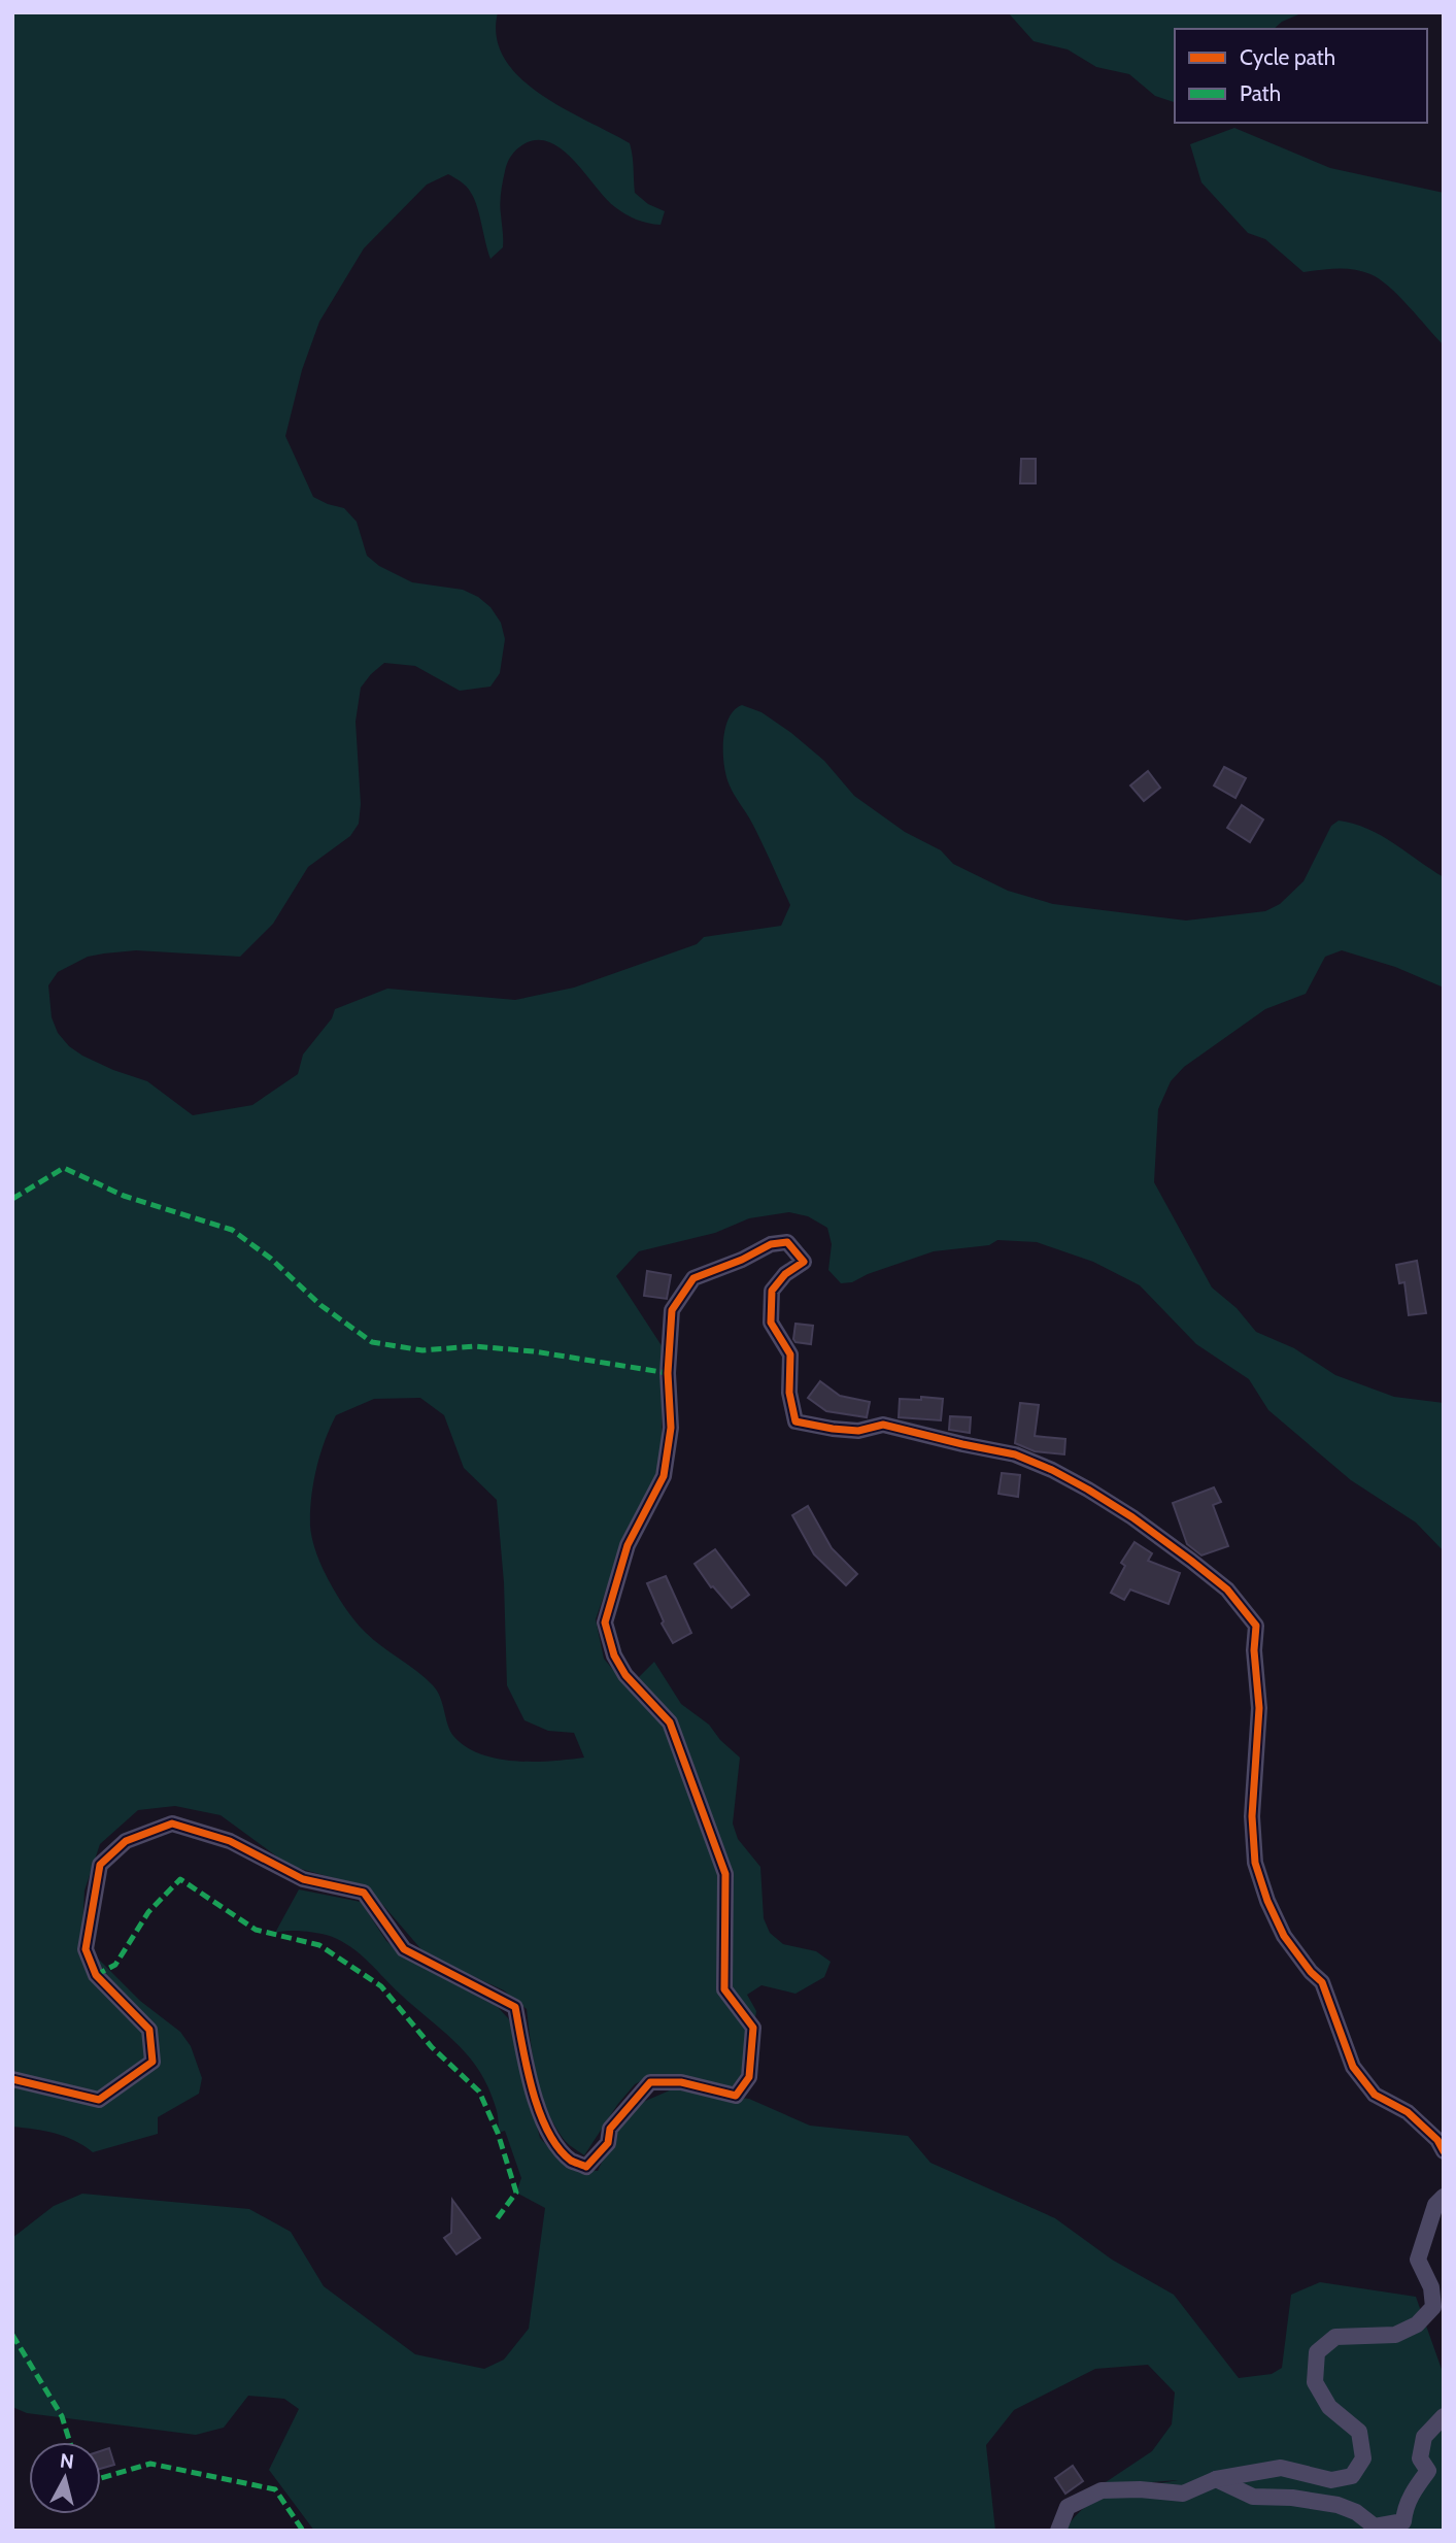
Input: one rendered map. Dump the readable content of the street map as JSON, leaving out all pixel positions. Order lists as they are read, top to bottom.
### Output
{
  "legend": ["Cycle path", "Path"],
  "north": "top"
}
